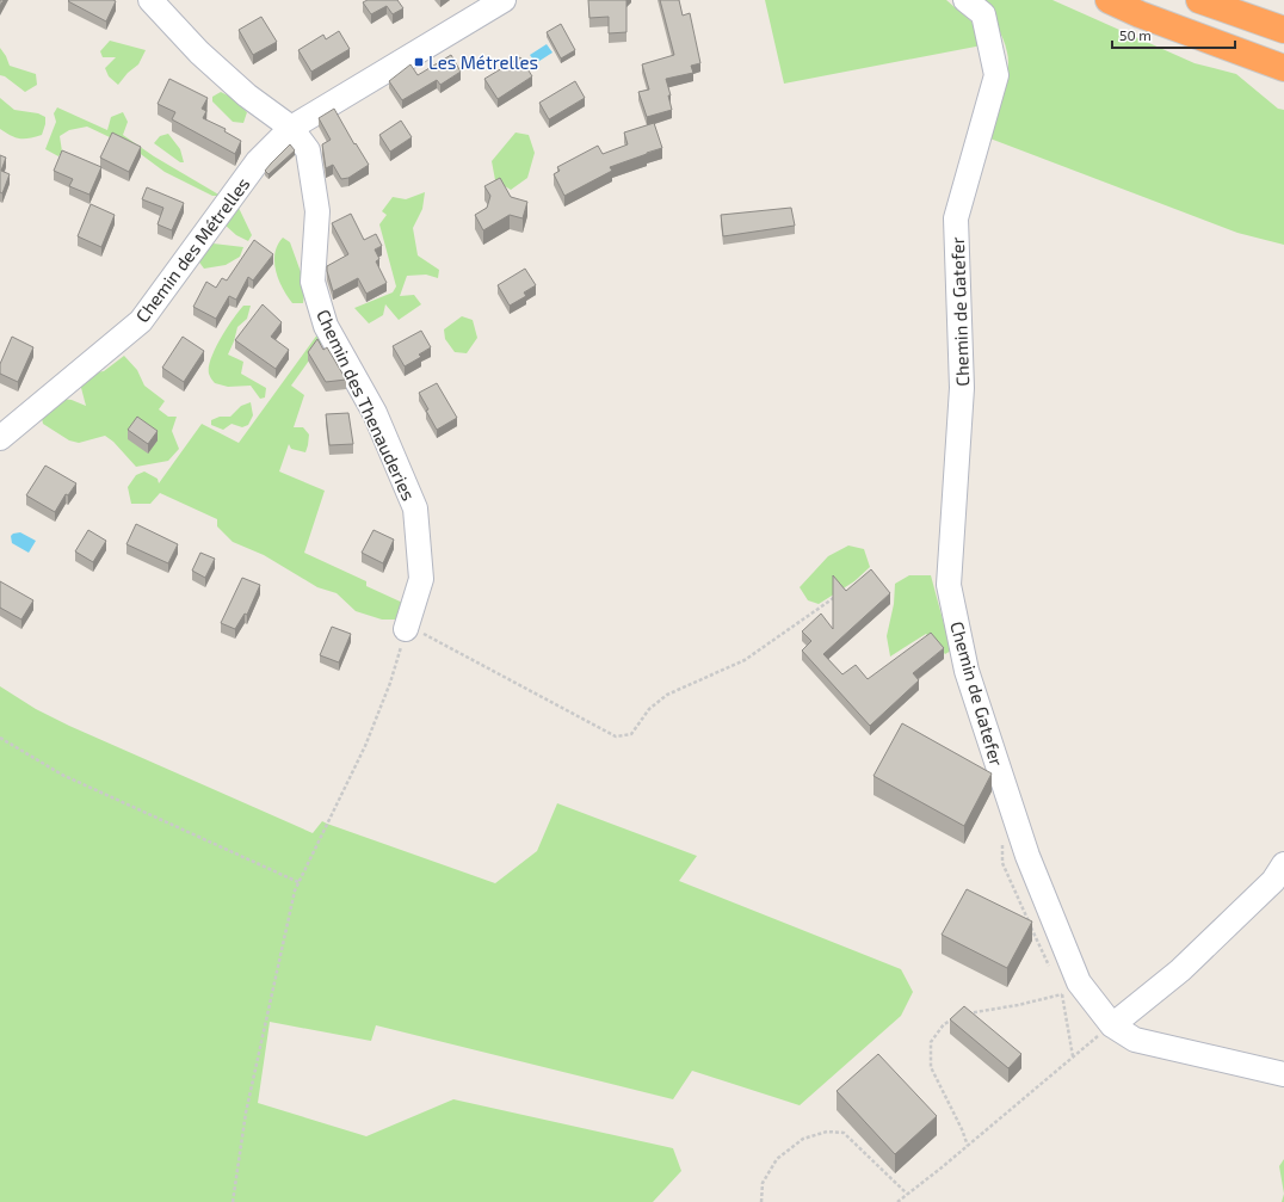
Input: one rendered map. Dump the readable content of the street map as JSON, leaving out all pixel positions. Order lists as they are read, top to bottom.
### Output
{
  "streets": {
    "street": ["Chemin des Métrelles", "Chemin de Gatefer", "Chemin des Thenauderies"]
  },
  "crossings": [
    ["Chemin des Métrelles", "Chemin des Thenauderies"]
  ],
  "places": {
    "transit": ["Les Métrelles"]
  },
  "scale_bar": "50 m"
}
